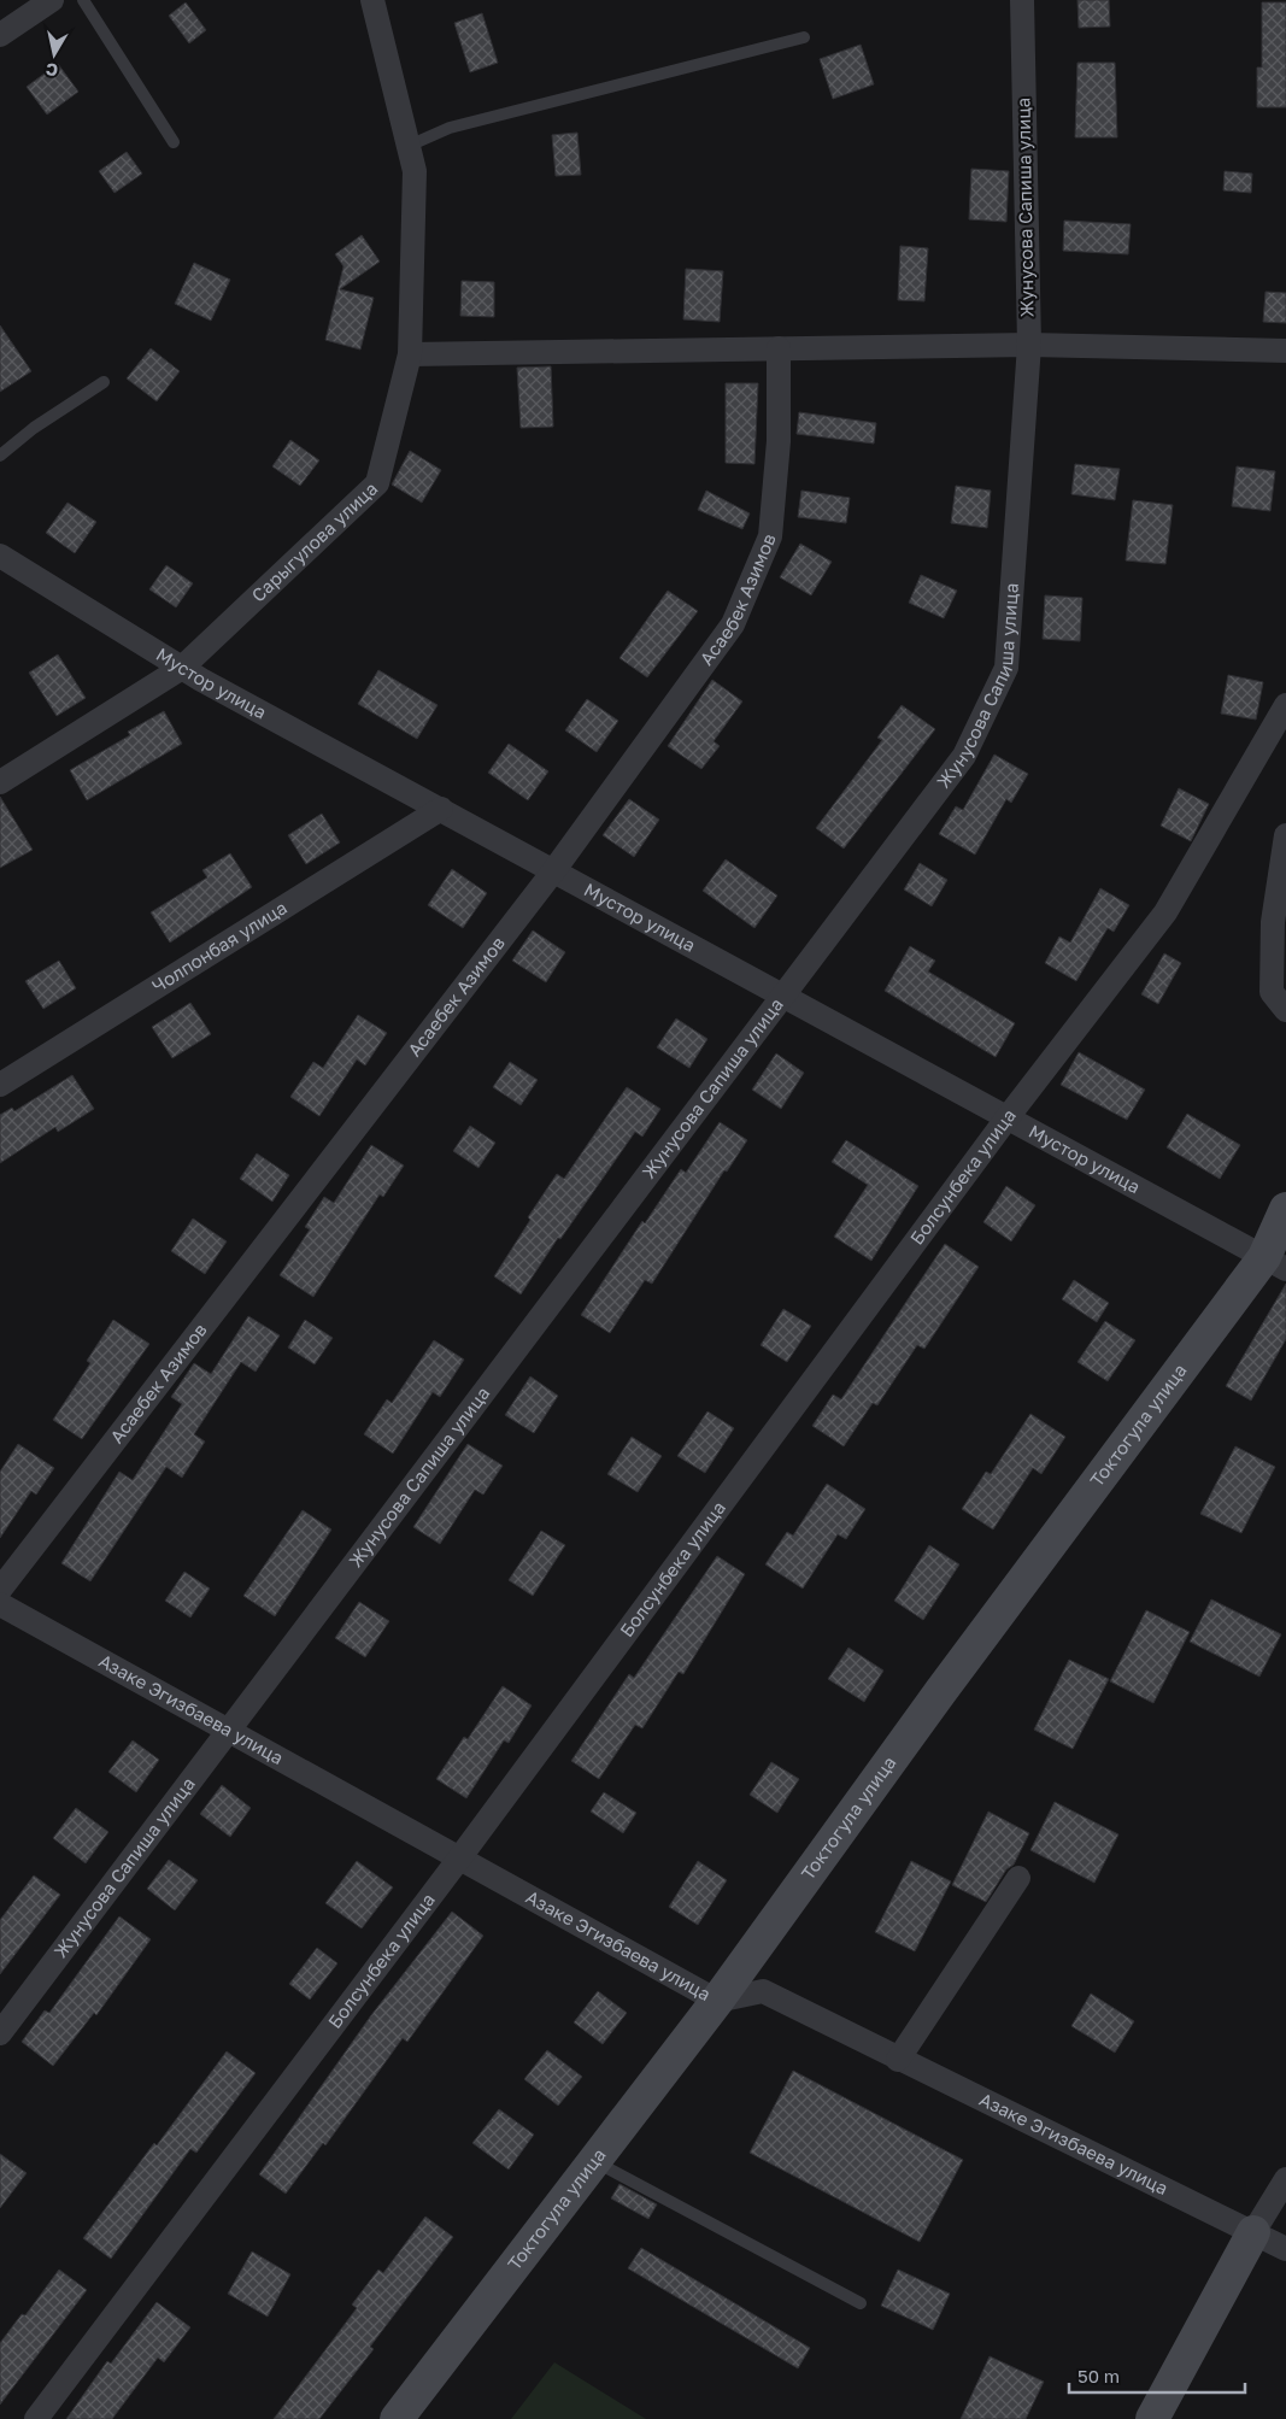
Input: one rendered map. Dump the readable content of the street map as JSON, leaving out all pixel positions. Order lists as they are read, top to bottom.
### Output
{
  "streets": {
    "street": [
      "Жунусова Сапиша улица",
      "Сарыгулова улица",
      "Асаебек Азимов",
      "Мустор улица",
      "Чолпонбая улица",
      "Болсунбека улица",
      "Токтогула улица",
      "Азаке Эгизбаева улица"
    ]
  },
  "crossings": [
    ["Жунусова Сапиша улица", "Мустор улица"],
    ["Жунусова Сапиша улица", "Азаке Эгизбаева улица"],
    ["Сарыгулова улица", "Мустор улица"],
    ["Асаебек Азимов", "Мустор улица"],
    ["Мустор улица", "Чолпонбая улица"],
    ["Мустор улица", "Болсунбека улица"],
    ["Мустор улица", "Токтогула улица"],
    ["Болсунбека улица", "Азаке Эгизбаева улица"],
    ["Токтогула улица", "Азаке Эгизбаева улица"]
  ],
  "scale_bar": "50 m",
  "north": "bottom"
}
